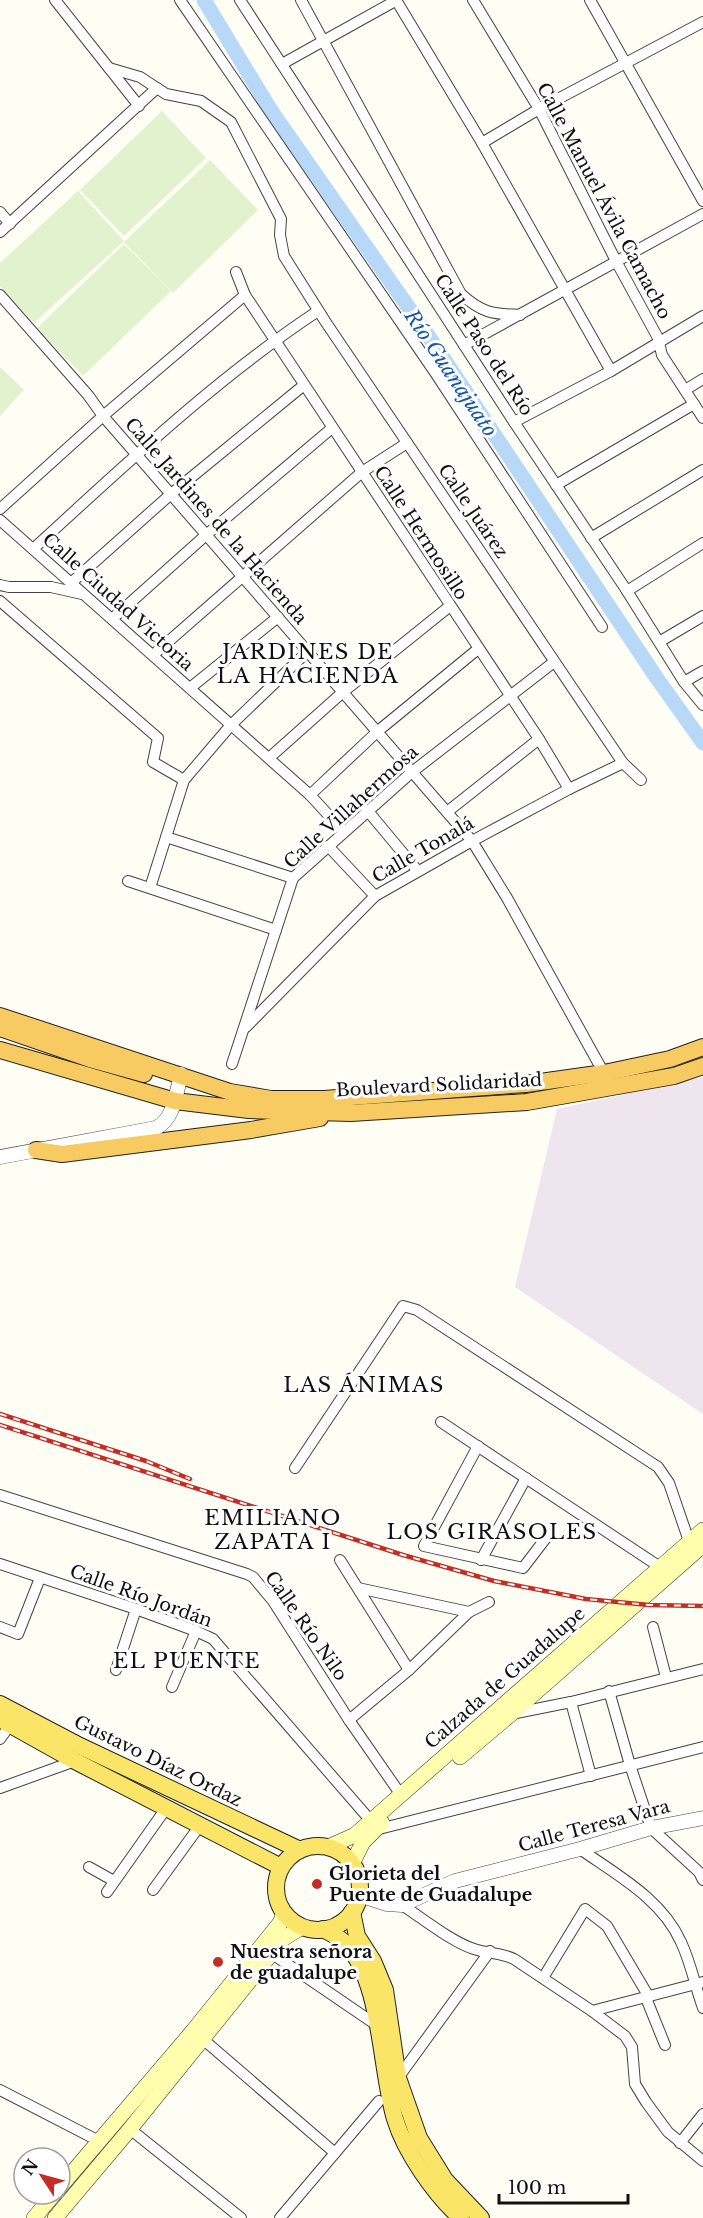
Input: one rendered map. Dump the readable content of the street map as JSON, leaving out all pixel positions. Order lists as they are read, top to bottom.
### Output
{
  "streets": {
    "highway": ["Boulevard Solidaridad"],
    "main road": ["Calzada de Guadalupe", "Gustavo Díaz Ordaz"],
    "street": [
      "Calle Manuel Ávila Camacho",
      "Calle Paso del Río",
      "Calle Juárez",
      "Calle Jardines de la Hacienda",
      "Calle Hermosillo",
      "Calle Ciudad Victoria",
      "Calle Villahermosa",
      "Calle Tonalá",
      "Calle Río Jordán",
      "Calle Río Nilo",
      "Calle Teresa Vara"
    ]
  },
  "crossings": [
    ["Calle Juárez", "Calle Villahermosa"],
    ["Calle Juárez", "Calle Tonalá"],
    ["Calle Jardines de la Hacienda", "Calle Villahermosa"],
    ["Calle Jardines de la Hacienda", "Calle Tonalá"],
    ["Calle Jardines de la Hacienda", "Boulevard Solidaridad"],
    ["Calle Hermosillo", "Calle Villahermosa"],
    ["Calle Hermosillo", "Calle Tonalá"],
    ["Calle Ciudad Victoria", "Calle Villahermosa"],
    ["Calle Villahermosa", "Calle Tonalá"],
    ["Calle Río Jordán", "Calzada de Guadalupe"],
    ["Calle Río Nilo", "Calzada de Guadalupe"],
    ["Calzada de Guadalupe", "Gustavo Díaz Ordaz"]
  ],
  "districts": [
    "JARDINES DE LA HACIENDA",
    "LAS ÁNIMAS",
    "EMILIANO ZAPATA I",
    "LOS GIRASOLES",
    "EL PUENTE"
  ],
  "water": ["Río Guanajuato"],
  "places": ["Glorieta del Puente de Guadalupe", "Nuestra señora de guadalupe"],
  "scale_bar": "100 m",
  "north": "top left"
}
